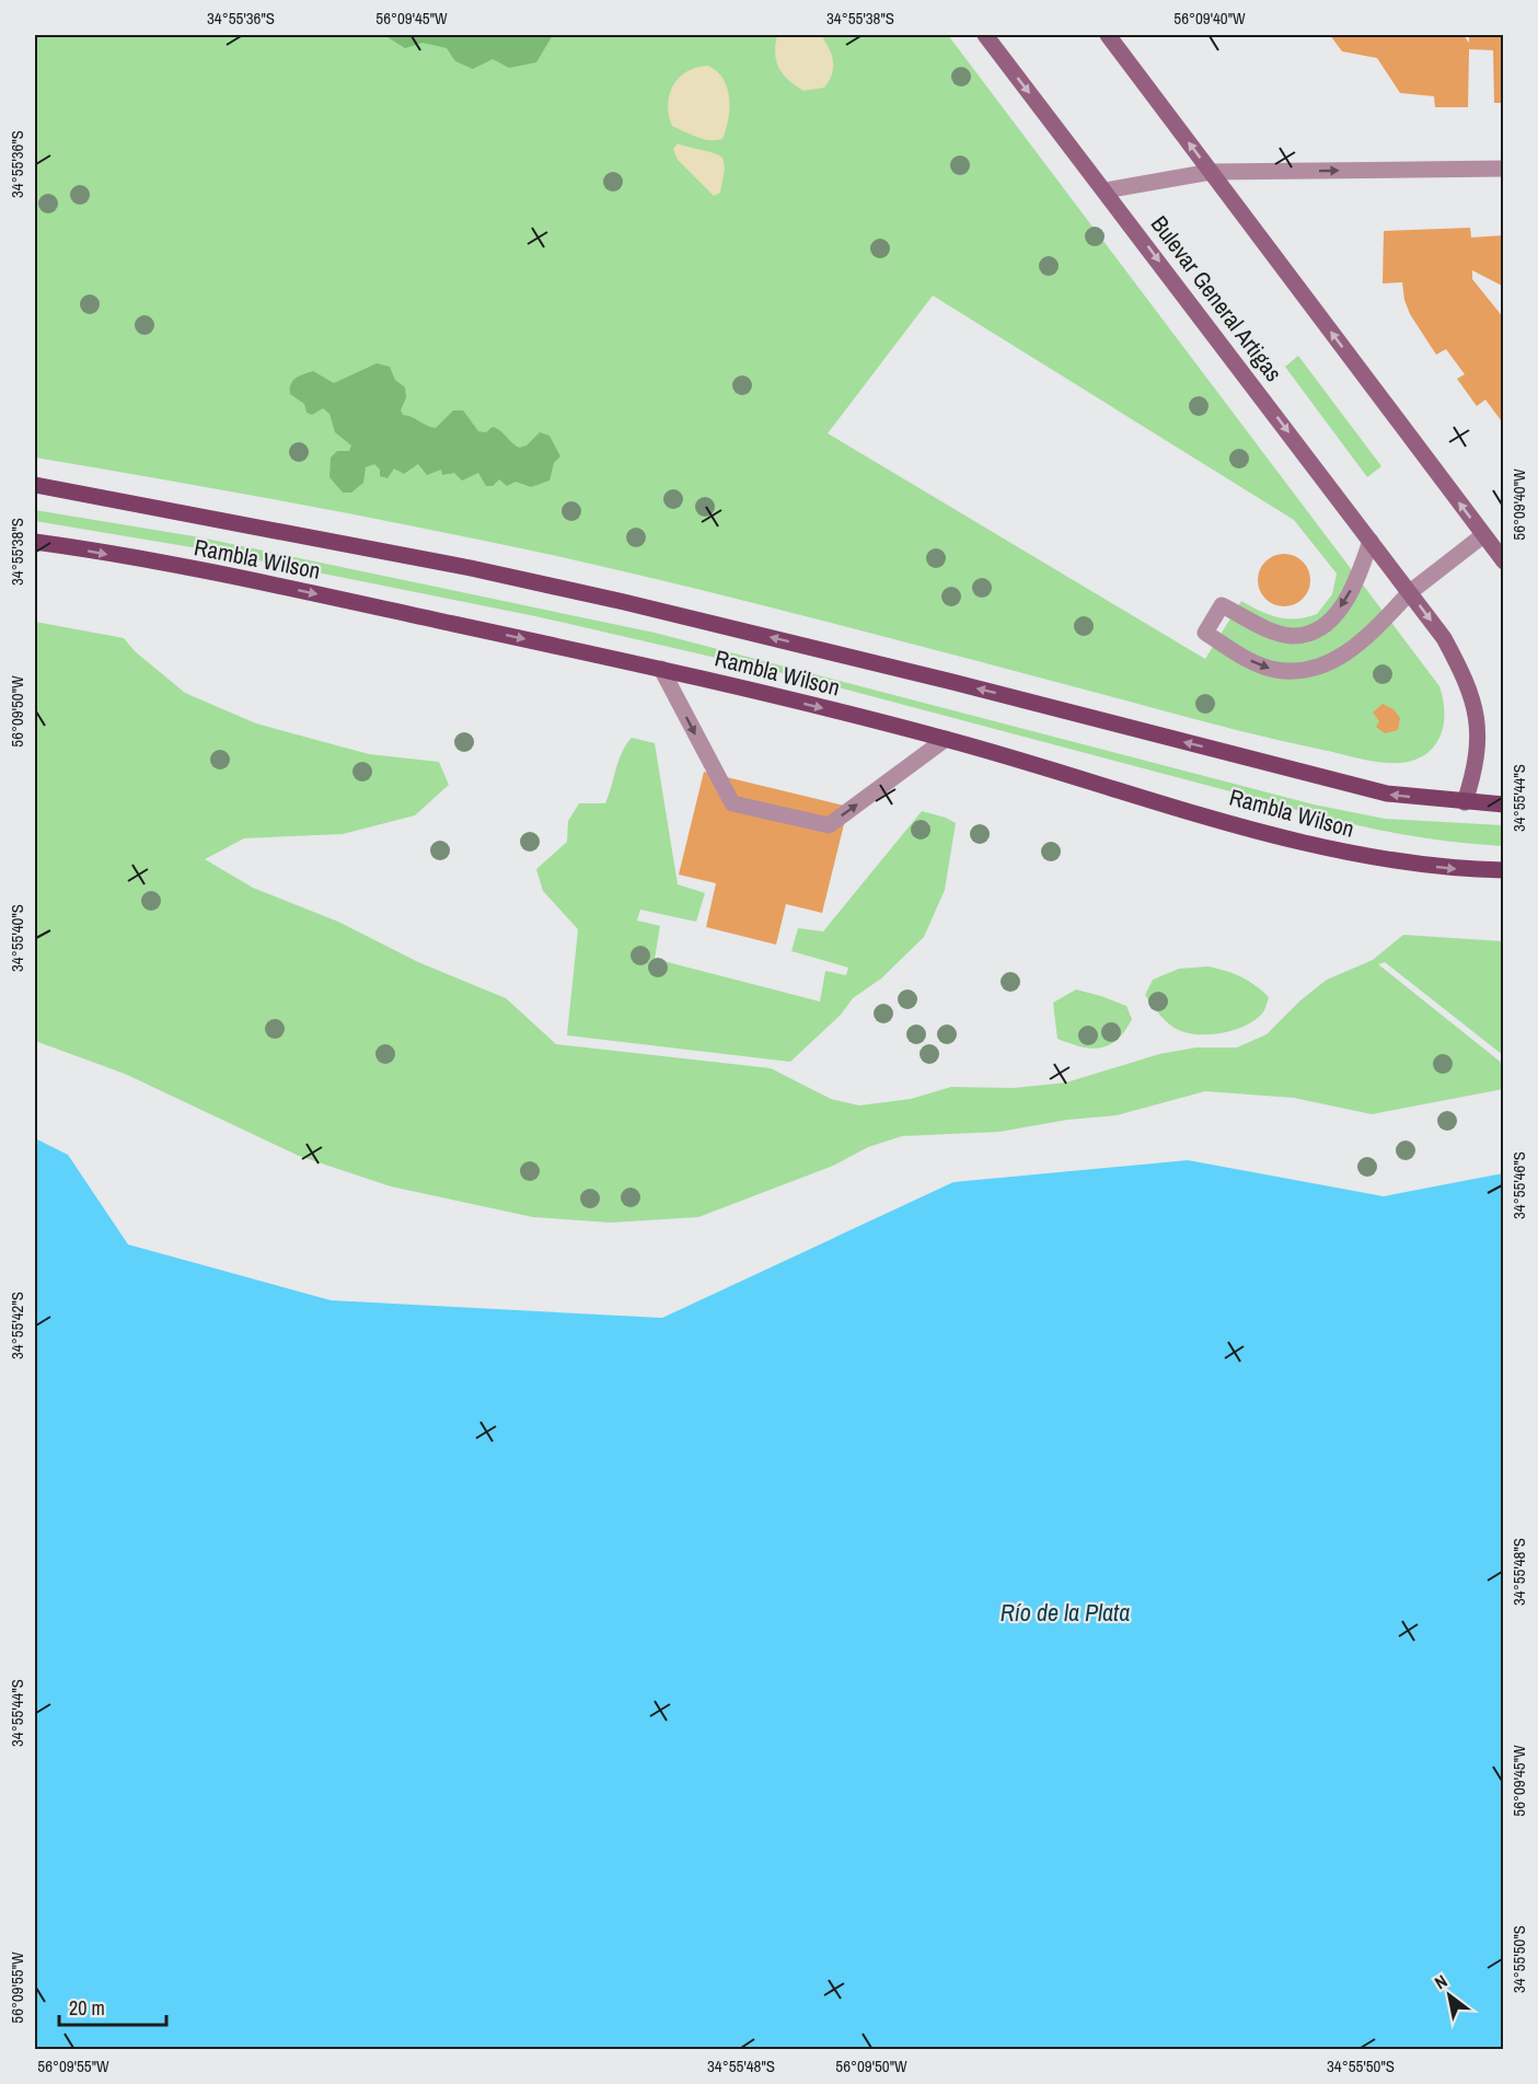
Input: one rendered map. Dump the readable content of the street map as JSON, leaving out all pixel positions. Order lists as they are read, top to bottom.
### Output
{
  "streets": {
    "main road": ["Bulevar General Artigas", "Rambla Wilson"]
  },
  "crossings": [
    ["Bulevar General Artigas", "Rambla Wilson"]
  ],
  "water": ["Río de la Plata"],
  "scale_bar": "20 m",
  "north": "top left",
  "coordinates": [
    "34°55'36\"S",
    "56°09'45\"W",
    "34°55'38\"S",
    "56°09'40\"W",
    "56°09'50\"W",
    "34°55'44\"S",
    "34°55'40\"S",
    "34°55'46\"S",
    "34°55'42\"S",
    "34°55'48\"S",
    "34°55'50\"S",
    "56°09'55\"W"
  ]
}
